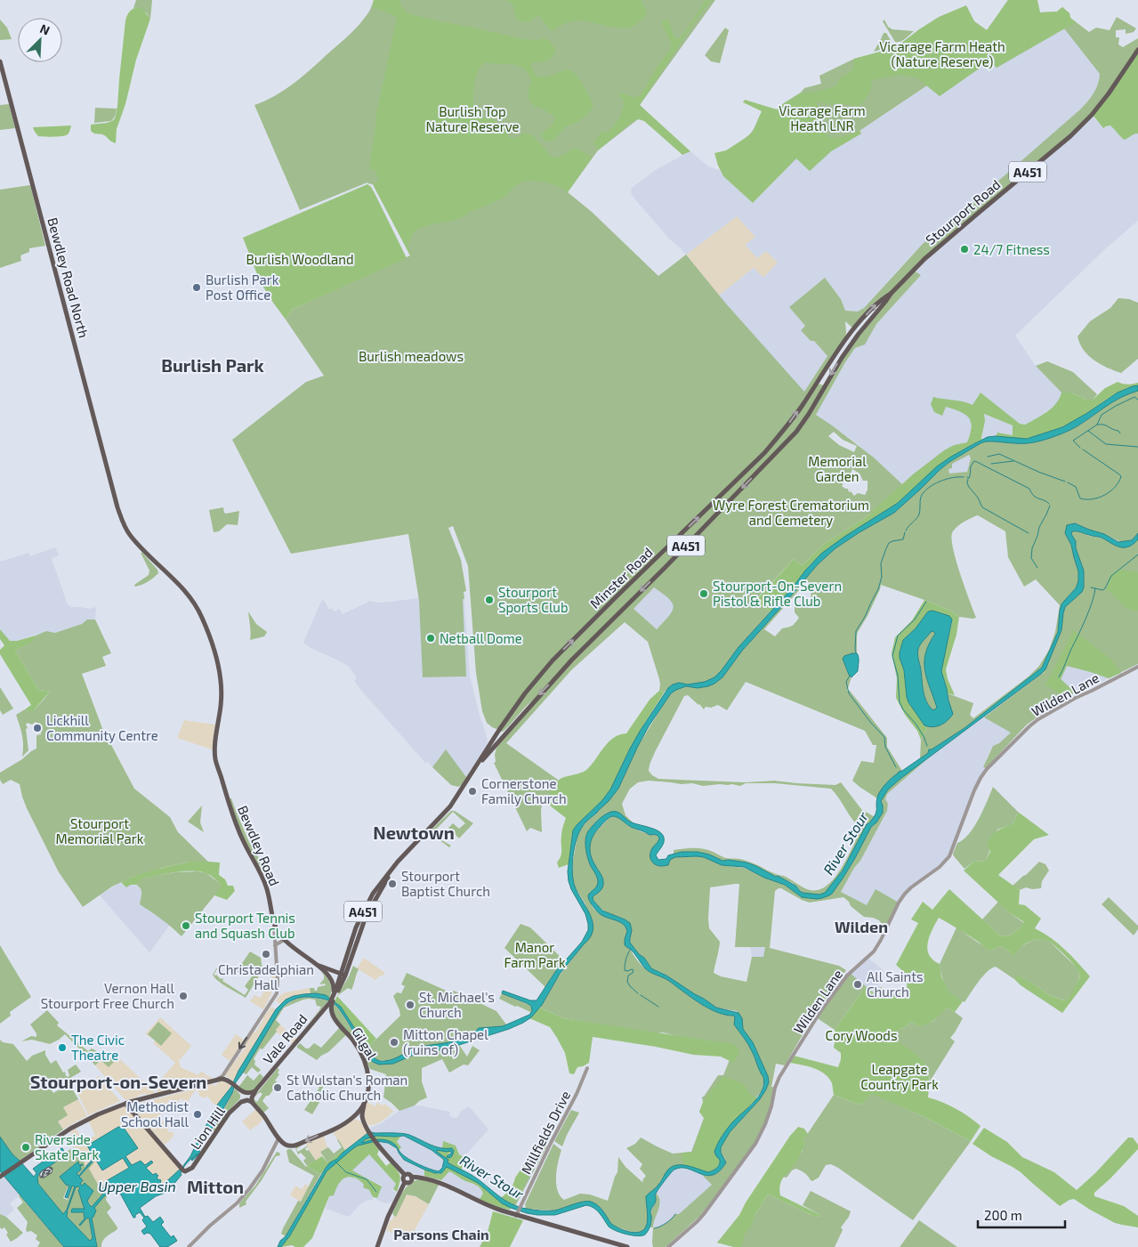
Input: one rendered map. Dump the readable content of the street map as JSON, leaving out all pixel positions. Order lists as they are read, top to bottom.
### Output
{
  "streets": {
    "main road": [
      "A451",
      "Stourport Road",
      "Bewdley Road North",
      "Minster Road",
      "Bewdley Road",
      "Vale Road",
      "Gilgal",
      "Lion Hill"
    ],
    "street": ["Wilden Lane", "Millfields Drive"]
  },
  "crossings": [
    ["A451", "Vale Road"],
    ["A451", "Gilgal"],
    ["A451", "Lion Hill"],
    ["Stourport Road", "Minster Road"],
    ["Bewdley Road North", "Bewdley Road"],
    ["Minster Road", "Vale Road"],
    ["Minster Road", "Gilgal"],
    ["Vale Road", "Gilgal"],
    ["Vale Road", "Lion Hill"],
    ["Gilgal", "Lion Hill"]
  ],
  "districts": [
    "Burlish Park",
    "Newtown",
    "Wilden",
    "Stourport-on-Severn",
    "Mitton",
    "Parsons Chain"
  ],
  "water": ["River Stour", "Upper Basin"],
  "parks": [
    "Vicarage Farm Heath (Nature Reserve)",
    "Vicarage Farm Heath LNR",
    "Burlish Top Nature Reserve",
    "Burlish Woodland",
    "Burlish meadows",
    "Memorial Garden",
    "Wyre Forest Crematorium and Cemetery",
    "Stourport Memorial Park",
    "Manor Farm Park",
    "Cory Woods",
    "Leapgate Country Park"
  ],
  "places": [
    "24/7 Fitness",
    "Burlish Park Post Office",
    "Stourport-On-Severn Pistol & Rifle Club",
    "Stourport Sports Club",
    "Netball Dome",
    "Lickhill Community Centre",
    "Cornerstone Family Church",
    "Stourport Baptist Church",
    "Stourport Tennis and Squash Club",
    "Christadelphian Hall",
    "All Saints Church",
    "Vernon Hall Stourport Free Church",
    "St. Michael's Church",
    "Mitton Chapel (ruins of)",
    "The Civic Theatre",
    "St Wulstan's Roman Catholic Church",
    "Methodist School Hall",
    "Riverside Skate Park"
  ],
  "scale_bar": "200 m",
  "north": "top right"
}
